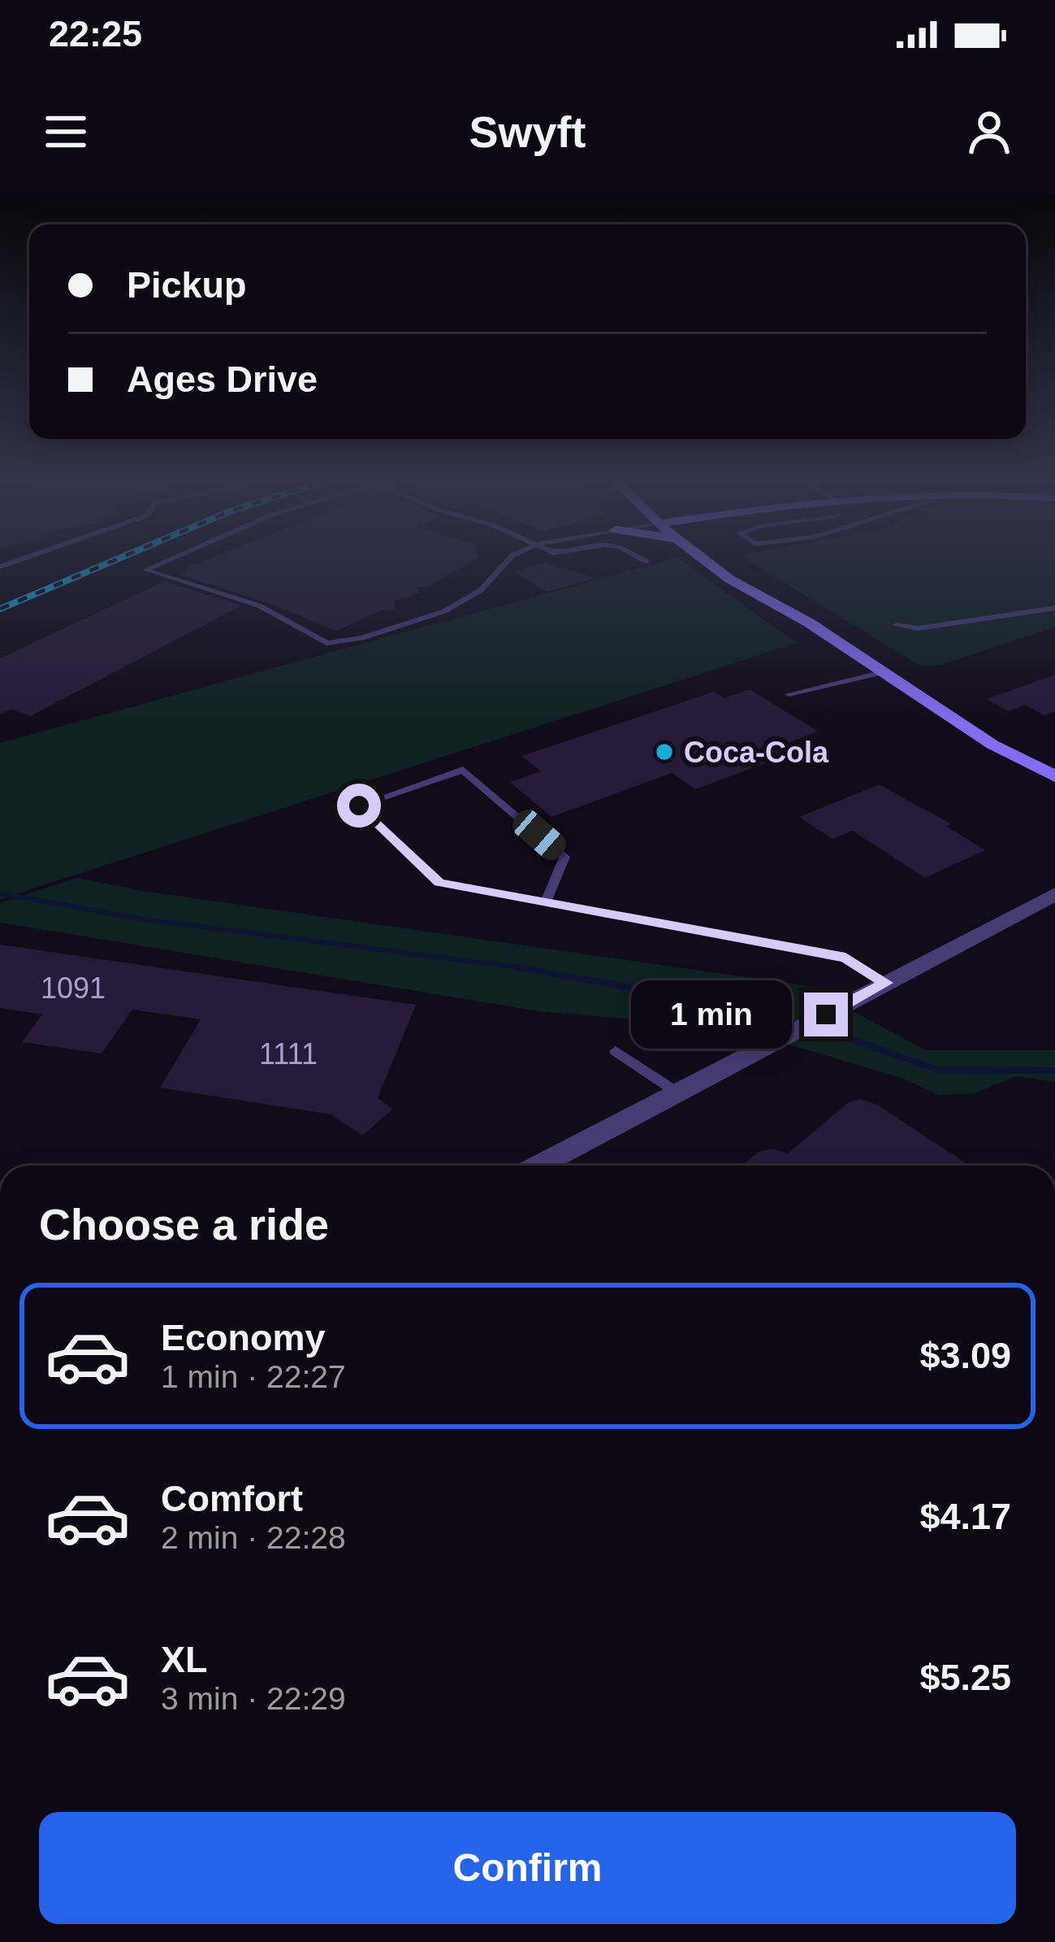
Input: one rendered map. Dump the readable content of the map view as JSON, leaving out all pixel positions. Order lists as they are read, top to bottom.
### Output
{
  "places": ["Coca-Cola"],
  "house_numbers": ["1091", "1111"],
  "page": {
    "status": "22:25",
    "header": "Swyft",
    "banner": ["Pickup", "Ages Drive"],
    "bubble": "1 min",
    "heading": "Choose a ride",
    "list": [
      {
        "name": "Economy",
        "note": "1 min · 22:27",
        "value": "$3.09"
      },
      {
        "name": "Comfort",
        "note": "2 min · 22:28",
        "value": "$4.17"
      },
      {
        "name": "XL",
        "note": "3 min · 22:29",
        "value": "$5.25"
      }
    ],
    "buttons": "Confirm"
  }
}
